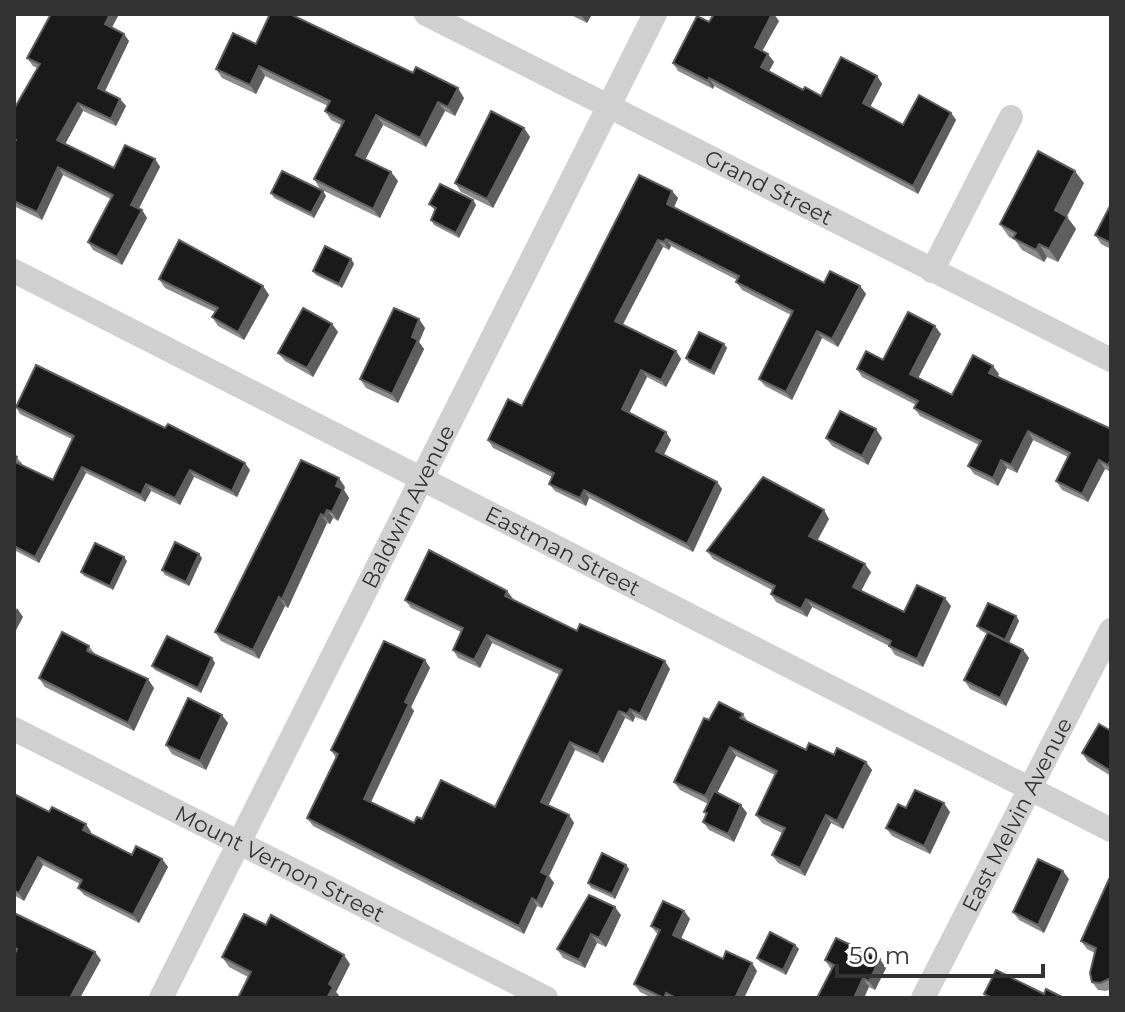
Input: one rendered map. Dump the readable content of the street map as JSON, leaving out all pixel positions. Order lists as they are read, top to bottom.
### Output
{
  "streets": {
    "street": [
      "Grand Street",
      "Baldwin Avenue",
      "Eastman Street",
      "East Melvin Avenue",
      "Mount Vernon Street"
    ]
  },
  "crossings": [
    ["Grand Street", "Baldwin Avenue"],
    ["Baldwin Avenue", "Eastman Street"],
    ["Baldwin Avenue", "Mount Vernon Street"],
    ["Eastman Street", "East Melvin Avenue"]
  ],
  "scale_bar": "50 m"
}
